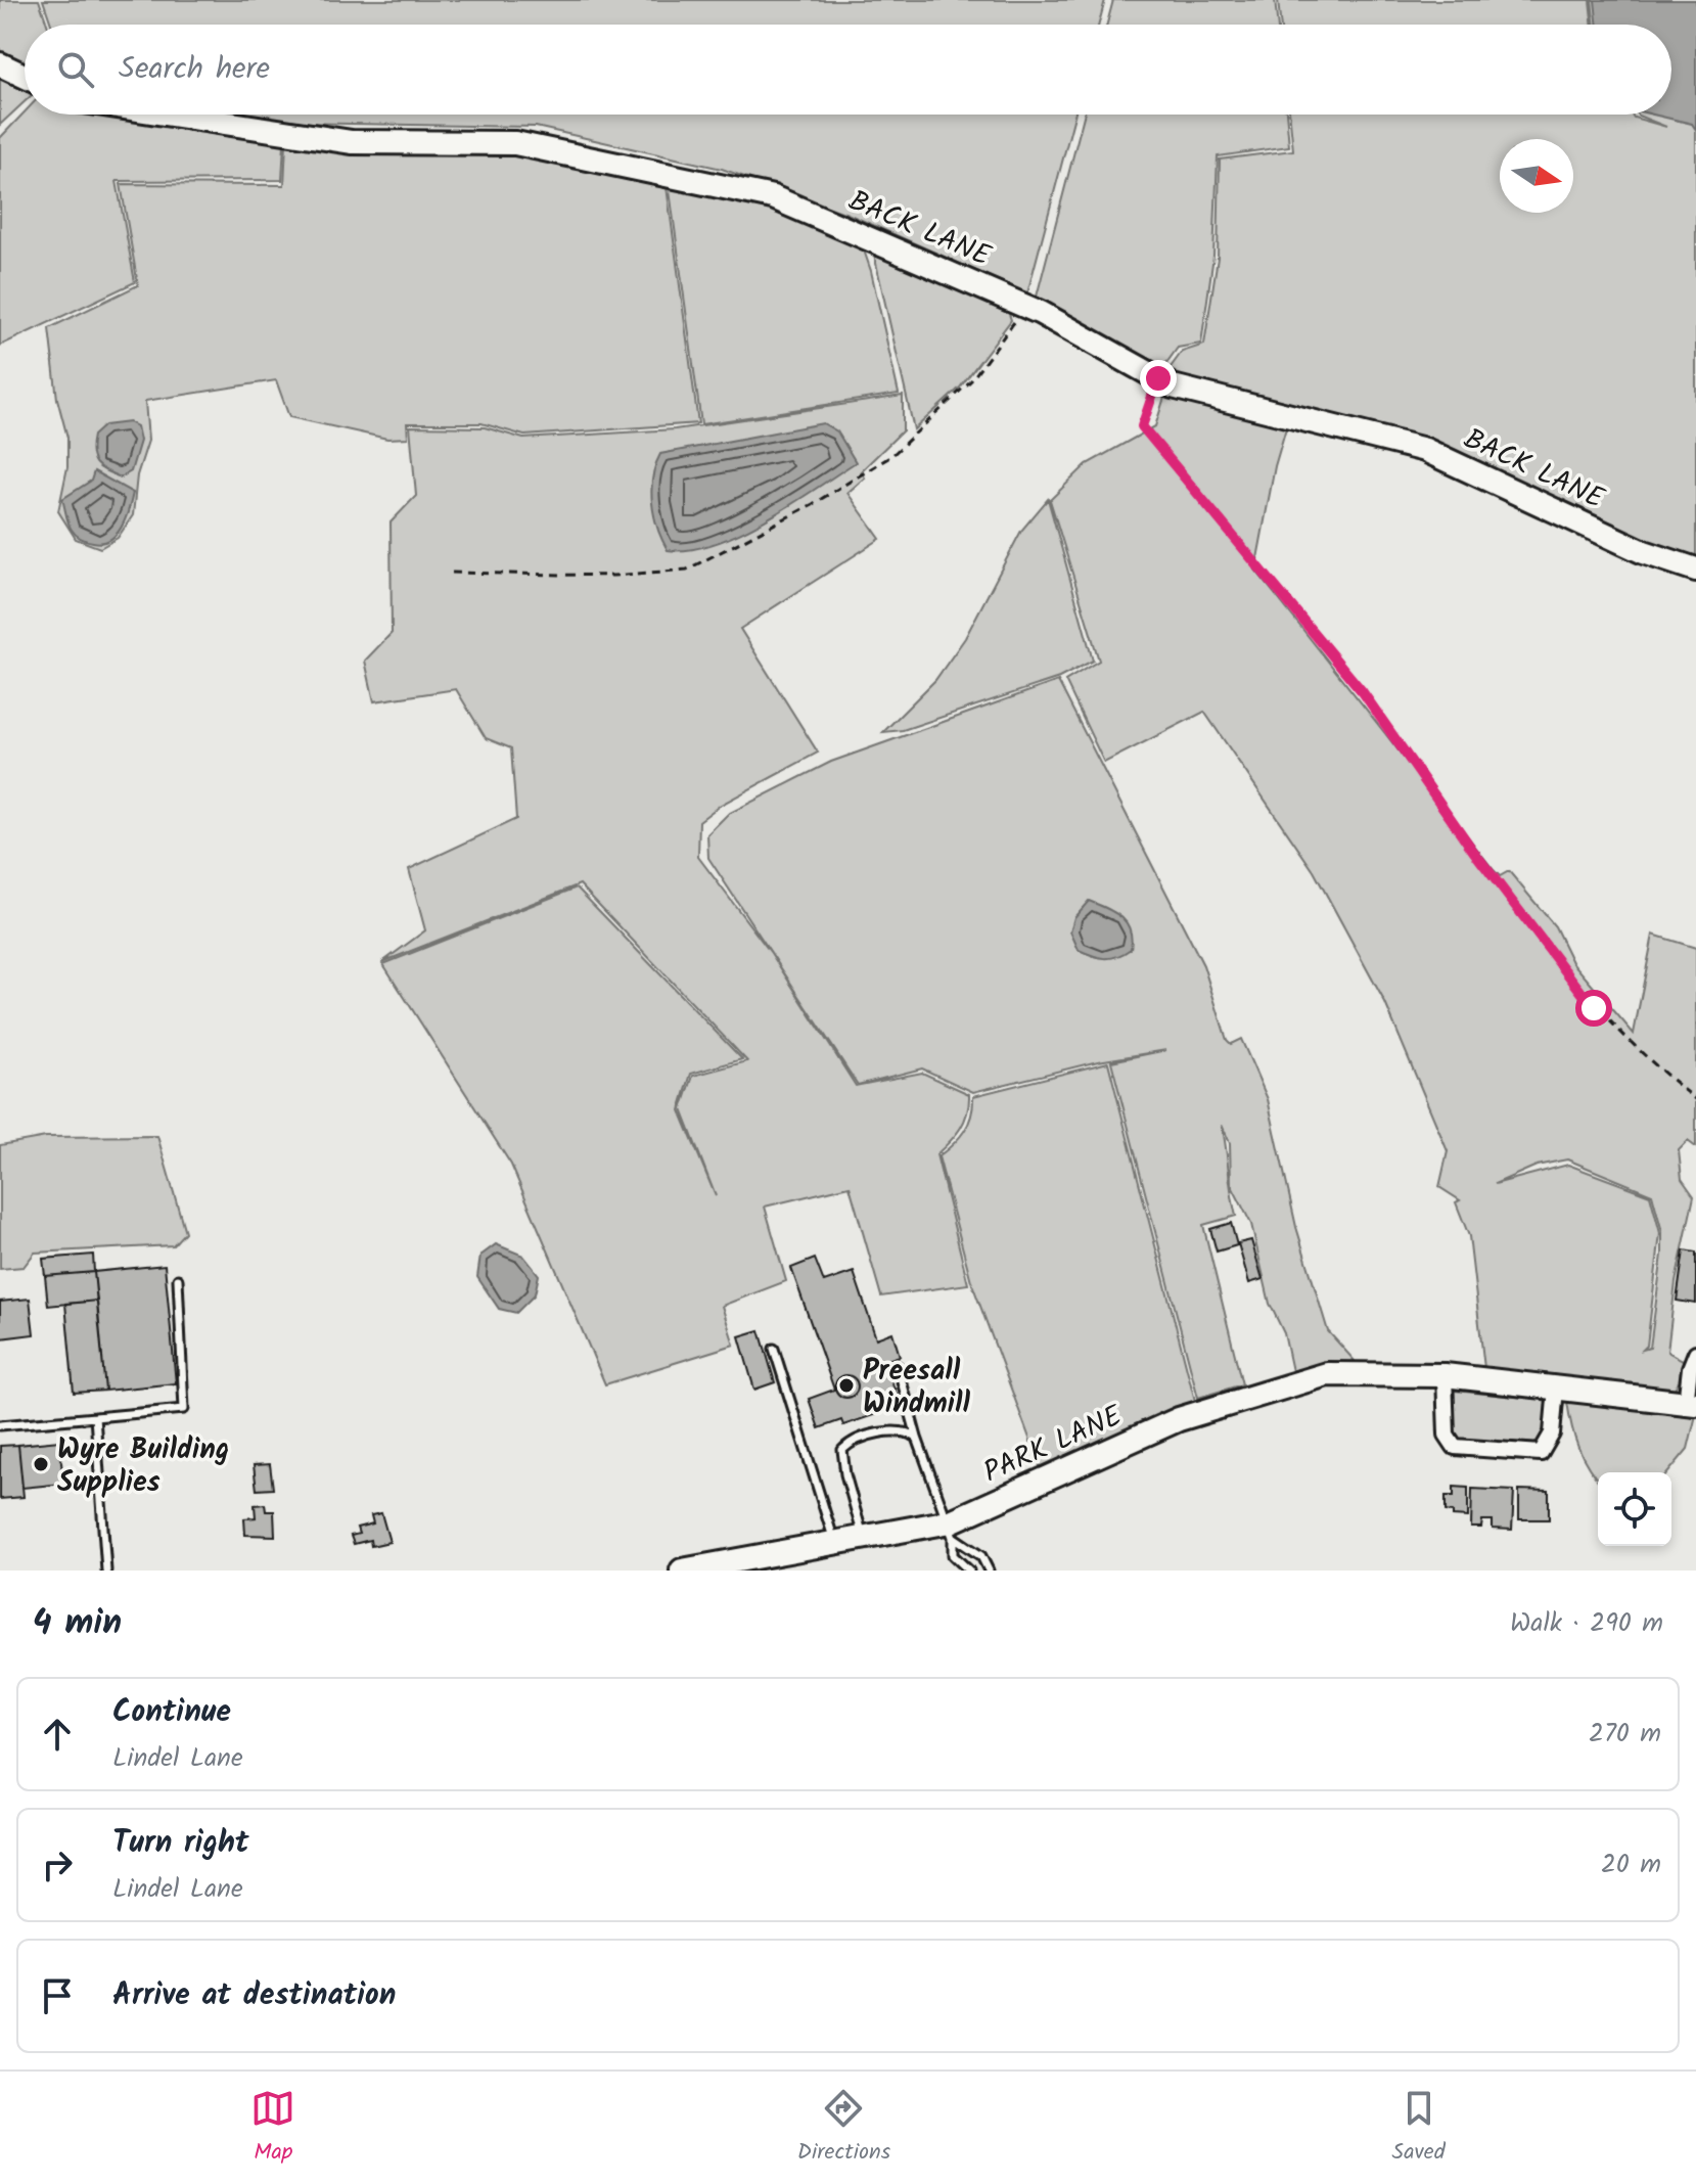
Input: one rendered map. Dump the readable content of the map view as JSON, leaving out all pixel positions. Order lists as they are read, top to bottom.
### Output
{
  "streets": {
    "street": ["BACK LANE", "PARK LANE"]
  },
  "places": ["Preesall Windmill", "Wyre Building Supplies"],
  "north": "right",
  "page": {
    "search": "Search here",
    "heading": ["4 min", "Walk · 290 m"],
    "list": [
      ["Continue", "Lindel Lane", "270 m"],
      ["Turn right", "Lindel Lane", "20 m"],
      "Arrive at destination"
    ],
    "nav": ["Map", "Directions", "Saved"]
  }
}
